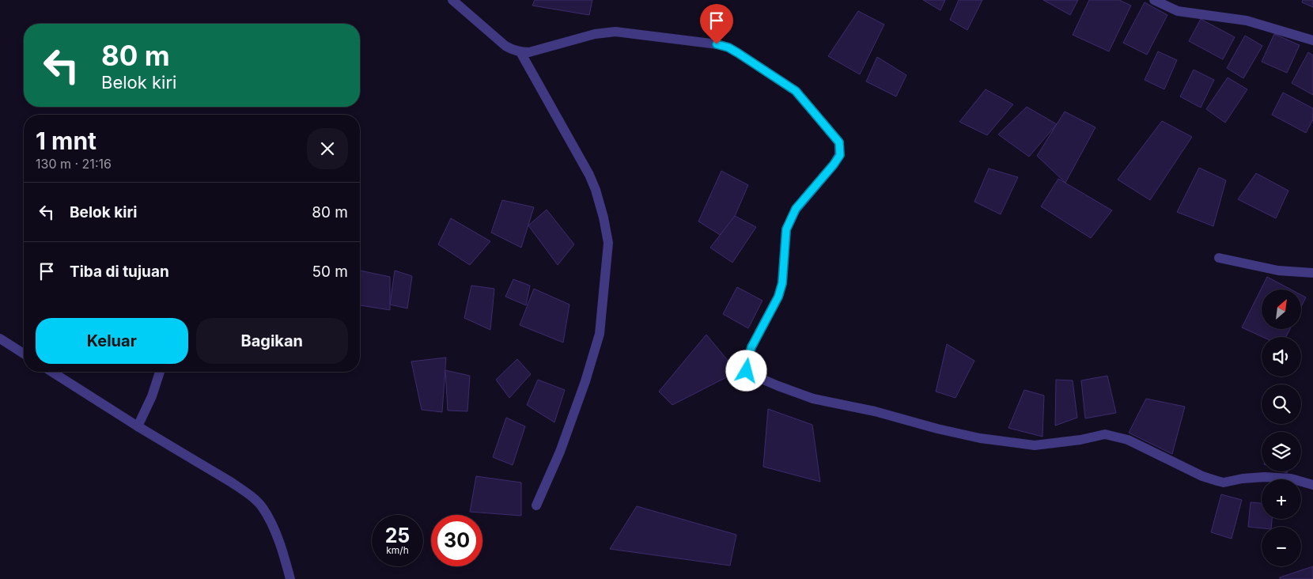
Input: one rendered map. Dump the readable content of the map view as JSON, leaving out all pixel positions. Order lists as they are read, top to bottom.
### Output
{
  "north": "top right",
  "page": {
    "turn": ["80 m", "Belok kiri"],
    "heading": ["1 mnt", "130 m · 21:16"],
    "list": [
      {
        "name": "Belok kiri",
        "value": "80 m"
      },
      {
        "name": "Tiba di tujuan",
        "value": "50 m"
      }
    ],
    "map_buttons": ["+", "−"],
    "buttons": ["Keluar", "Bagikan"],
    "speed": "25 km/h",
    "limit": "30"
  }
}
